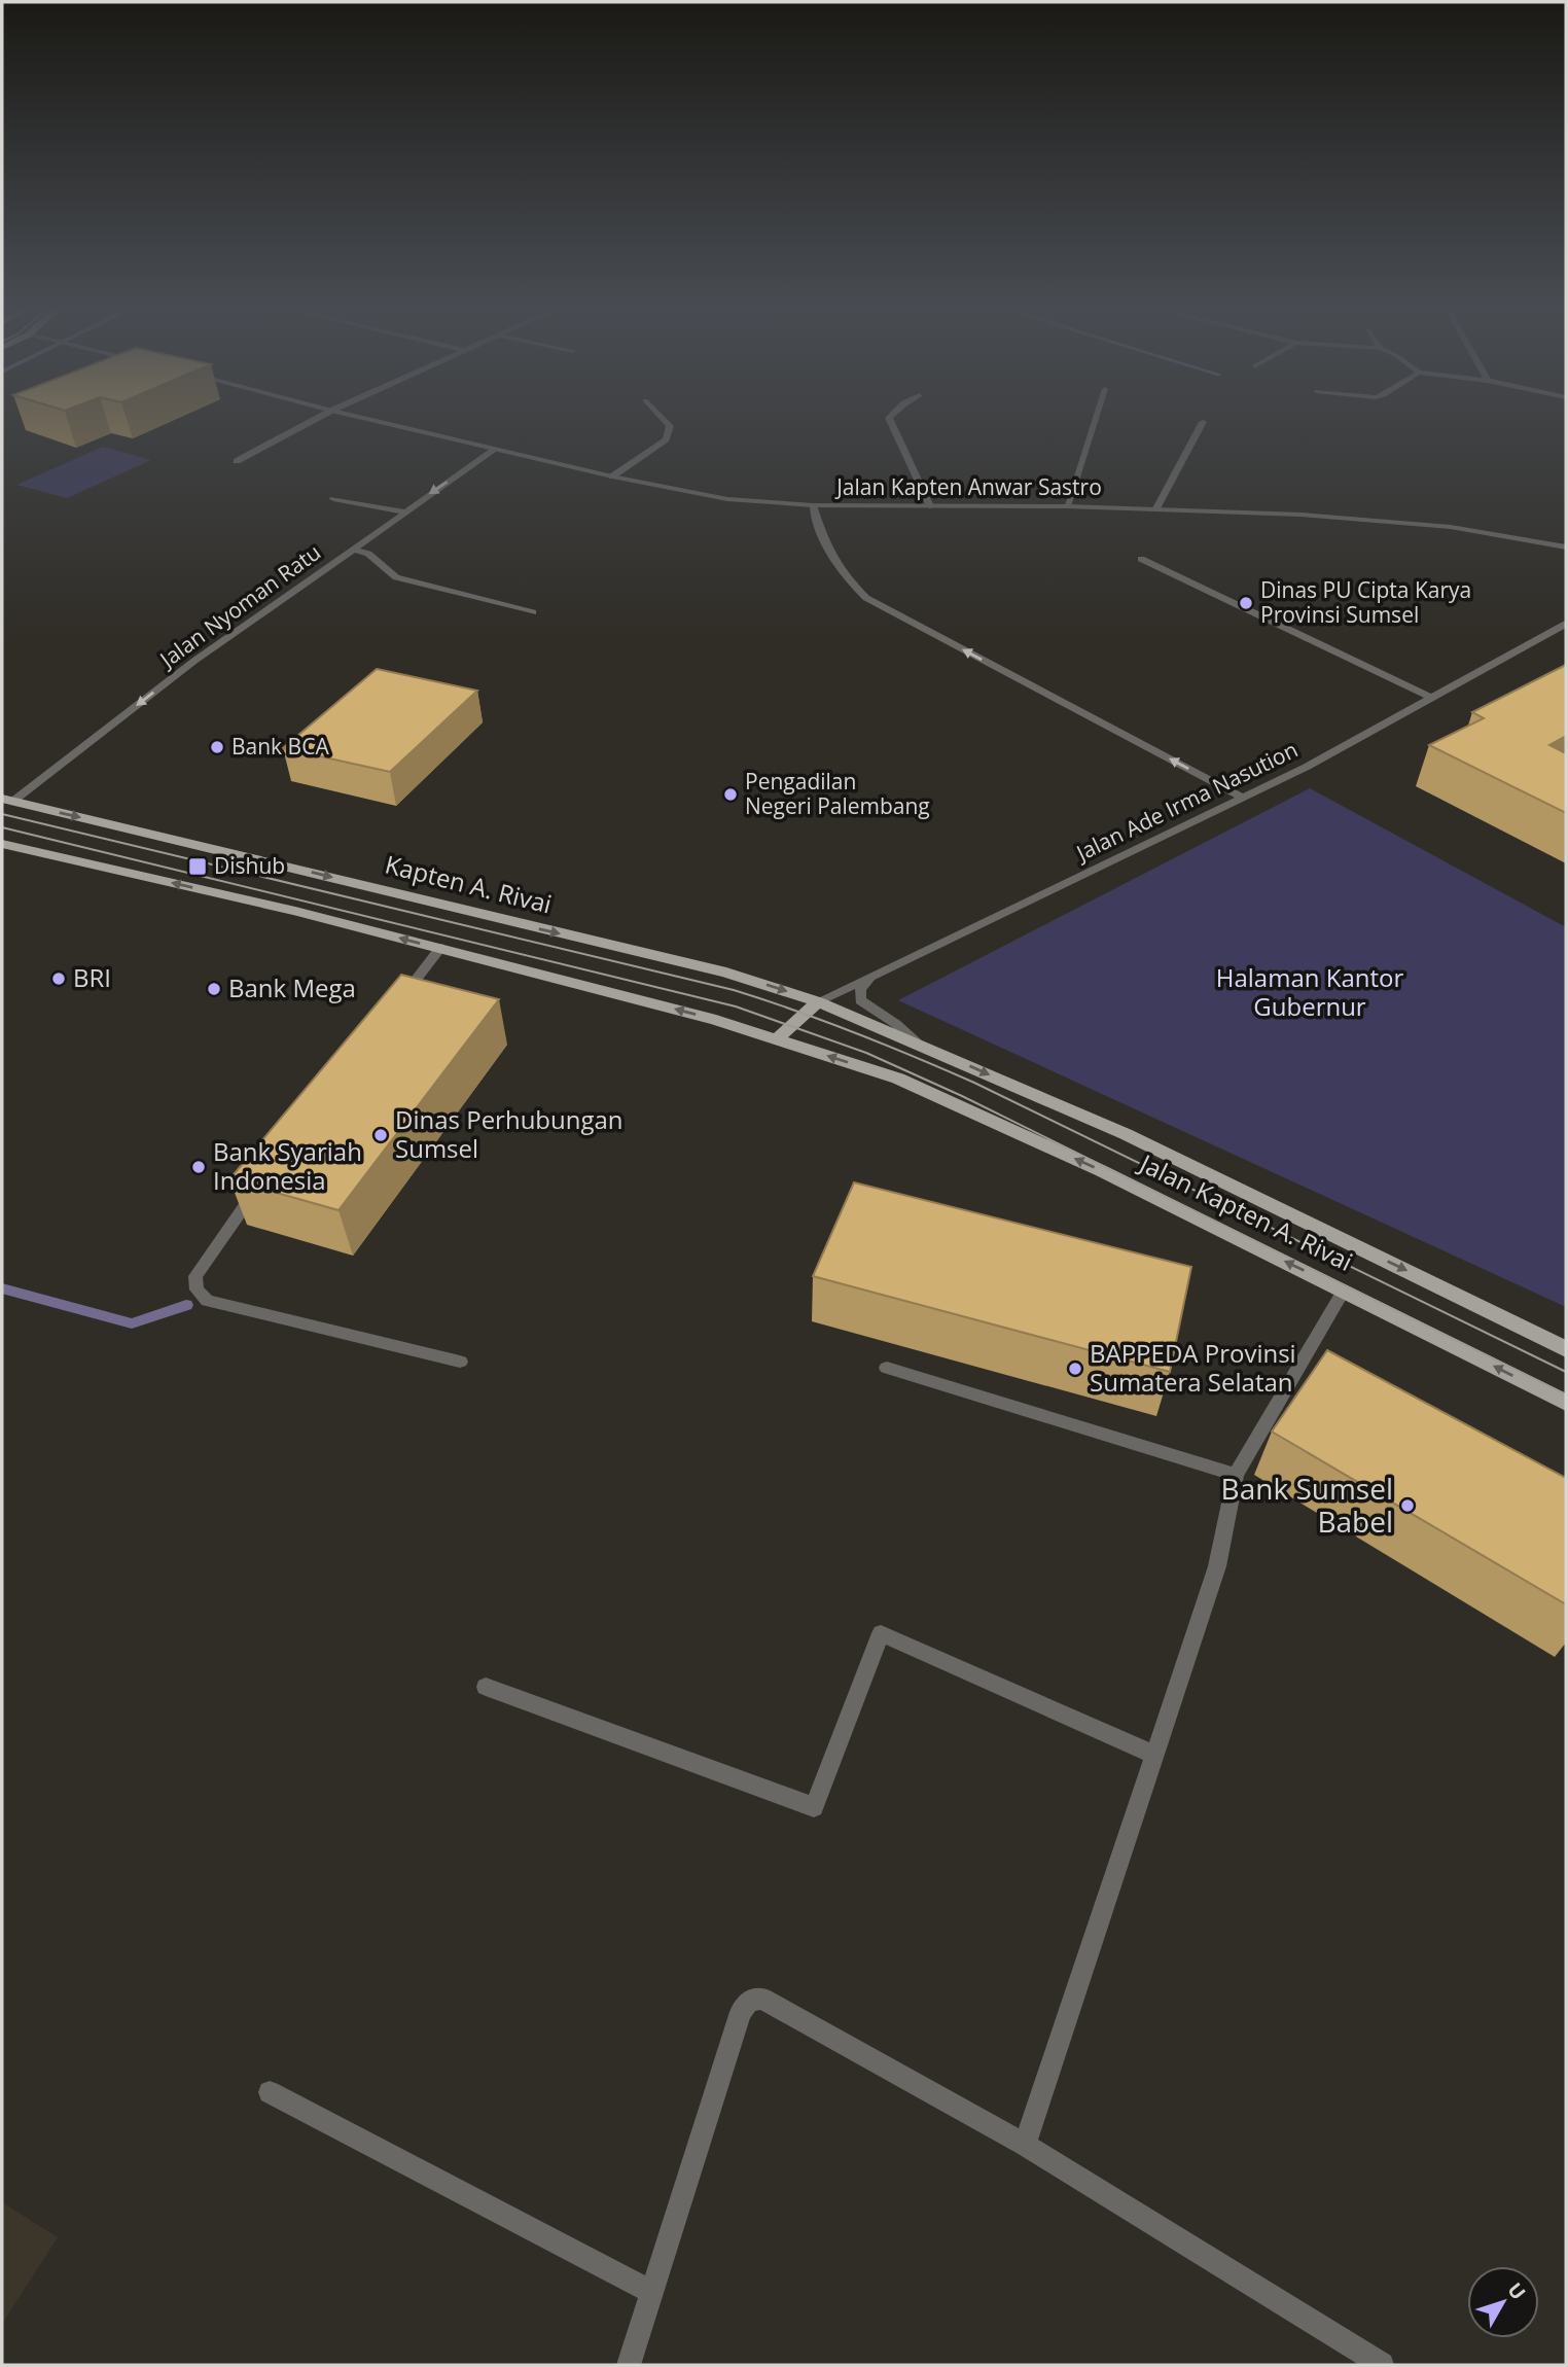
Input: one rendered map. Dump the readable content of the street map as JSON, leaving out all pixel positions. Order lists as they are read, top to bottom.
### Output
{
  "streets": {
    "main road": ["Kapten A. Rivai", "Jalan Kapten A. Rivai"],
    "street": ["Jalan Kapten Anwar Sastro", "Jalan Nyoman Ratu", "Jalan Ade Irma Nasution"]
  },
  "crossings": [
    ["Jalan Kapten Anwar Sastro", "Jalan Nyoman Ratu"],
    ["Jalan Nyoman Ratu", "Kapten A. Rivai"],
    ["Jalan Ade Irma Nasution", "Kapten A. Rivai"],
    ["Kapten A. Rivai", "Jalan Kapten A. Rivai"]
  ],
  "one_way": ["Jalan Nyoman Ratu"],
  "parks": ["Halaman Kantor Gubernur"],
  "places": {
    "other": [
      "Dinas PU Cipta Karya Provinsi Sumsel",
      "Bank BCA",
      "Pengadilan Negeri Palembang",
      "BRI",
      "Bank Mega",
      "Dinas Perhubungan Sumsel",
      "Bank Syariah Indonesia",
      "BAPPEDA Provinsi Sumatera Selatan",
      "Bank Sumsel Babel"
    ],
    "transit": ["Dishub"]
  },
  "north": "top right"
}
